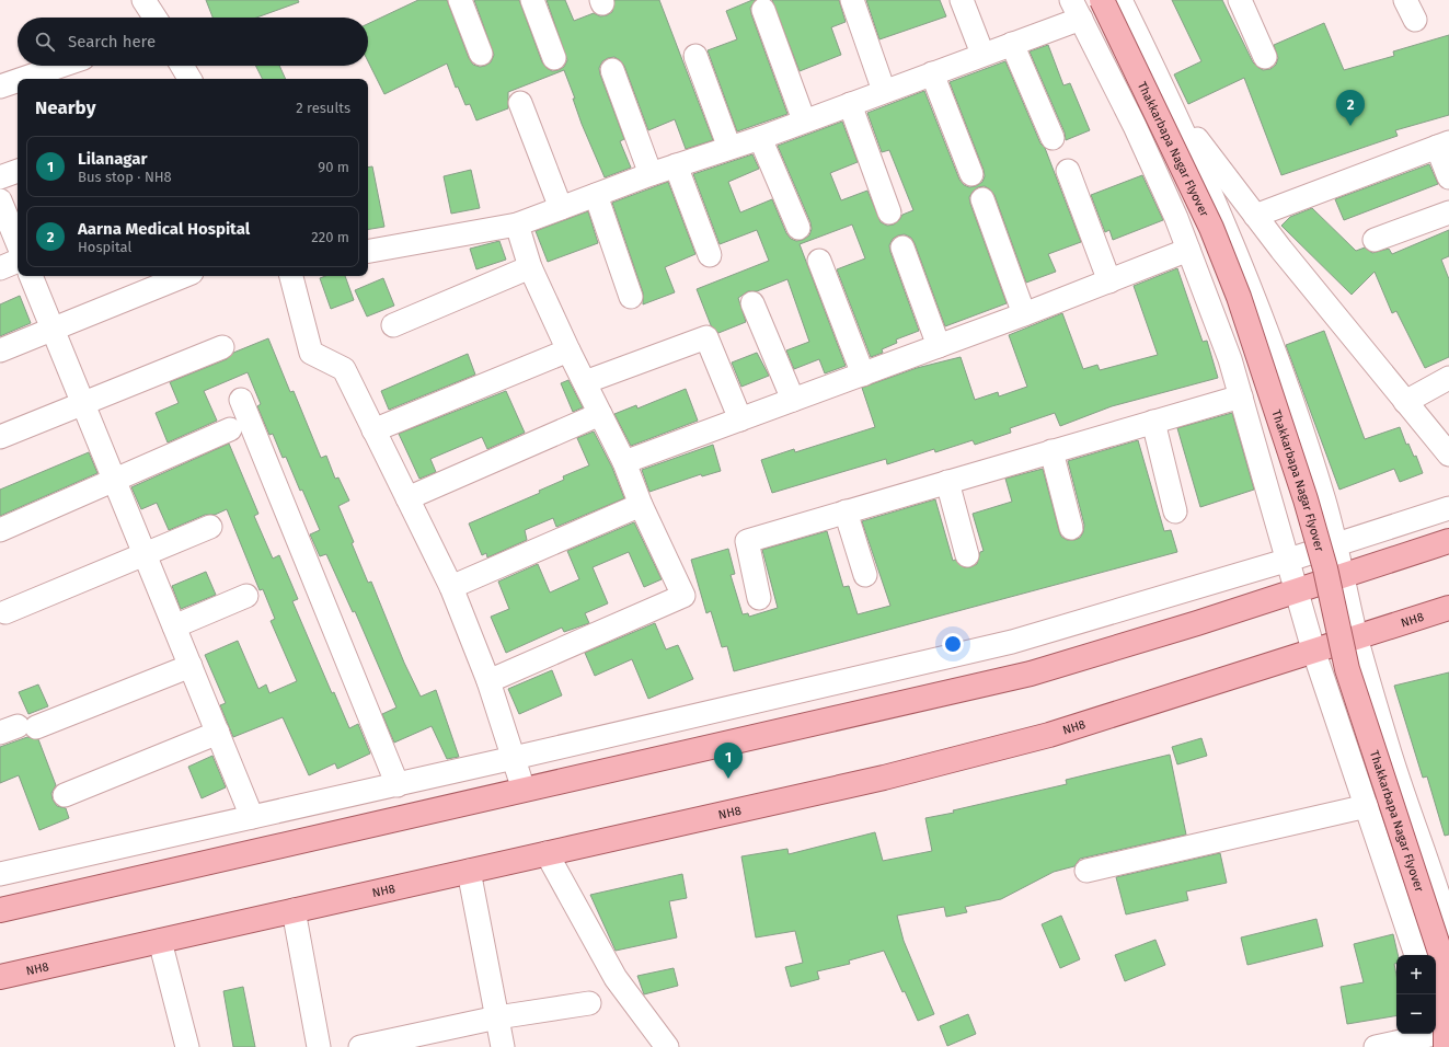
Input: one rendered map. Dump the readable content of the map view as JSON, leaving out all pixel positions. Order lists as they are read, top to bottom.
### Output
{
  "streets": {
    "main road": ["Thakkarbapa Nagar Flyover", "NH8"]
  },
  "page": {
    "search": "Search here",
    "heading": ["Nearby", "2 results"],
    "pins": ["2", "1"],
    "list": [
      {
        "mark": "1",
        "name": "Lilanagar",
        "note": "Bus stop · NH8",
        "value": "90 m"
      },
      {
        "mark": "2",
        "name": "Aarna Medical Hospital",
        "note": "Hospital",
        "value": "220 m"
      }
    ],
    "map_buttons": ["+", "−"]
  }
}
